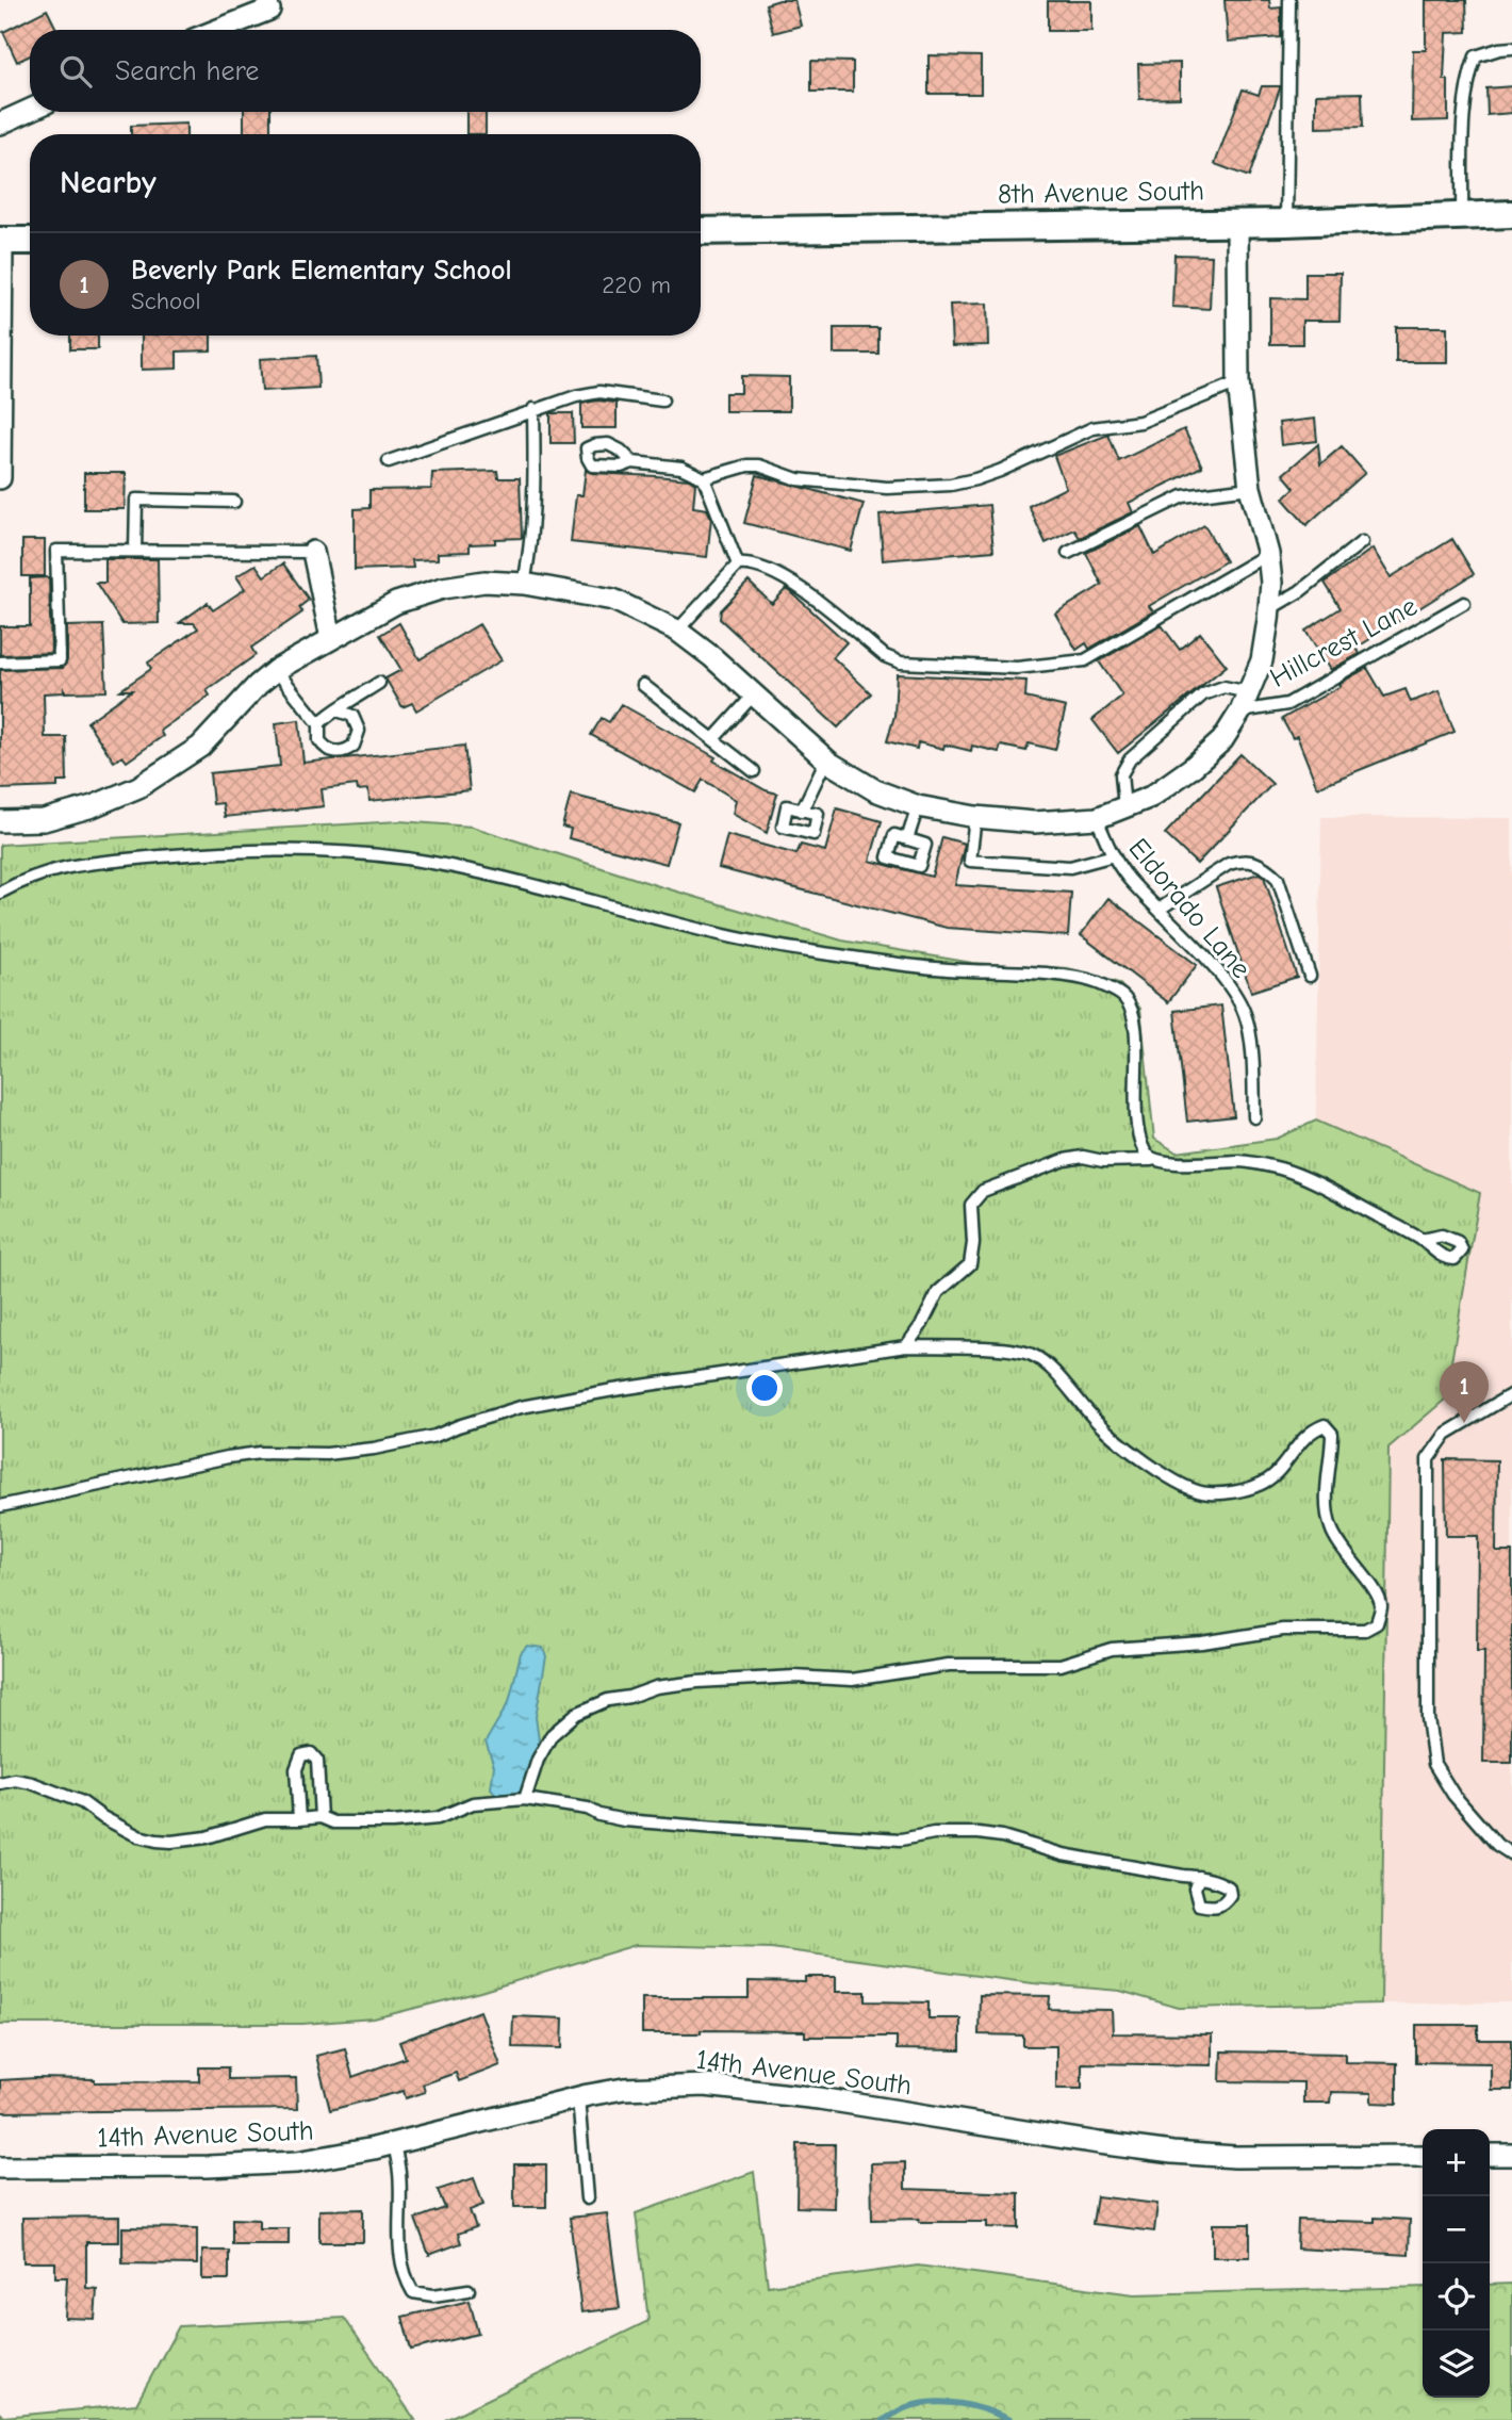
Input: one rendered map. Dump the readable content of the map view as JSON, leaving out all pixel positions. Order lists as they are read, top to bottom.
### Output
{
  "streets": {
    "street": ["8th Avenue South", "14th Avenue South"],
    "lane": ["Hillcrest Lane", "Eldorado Lane"]
  },
  "page": {
    "search": "Search here",
    "heading": "Nearby",
    "list": [
      {
        "mark": "1",
        "name": "Beverly Park Elementary School",
        "note": "School",
        "value": "220 m"
      }
    ],
    "pins": "1",
    "map_buttons": ["+", "−"]
  }
}
